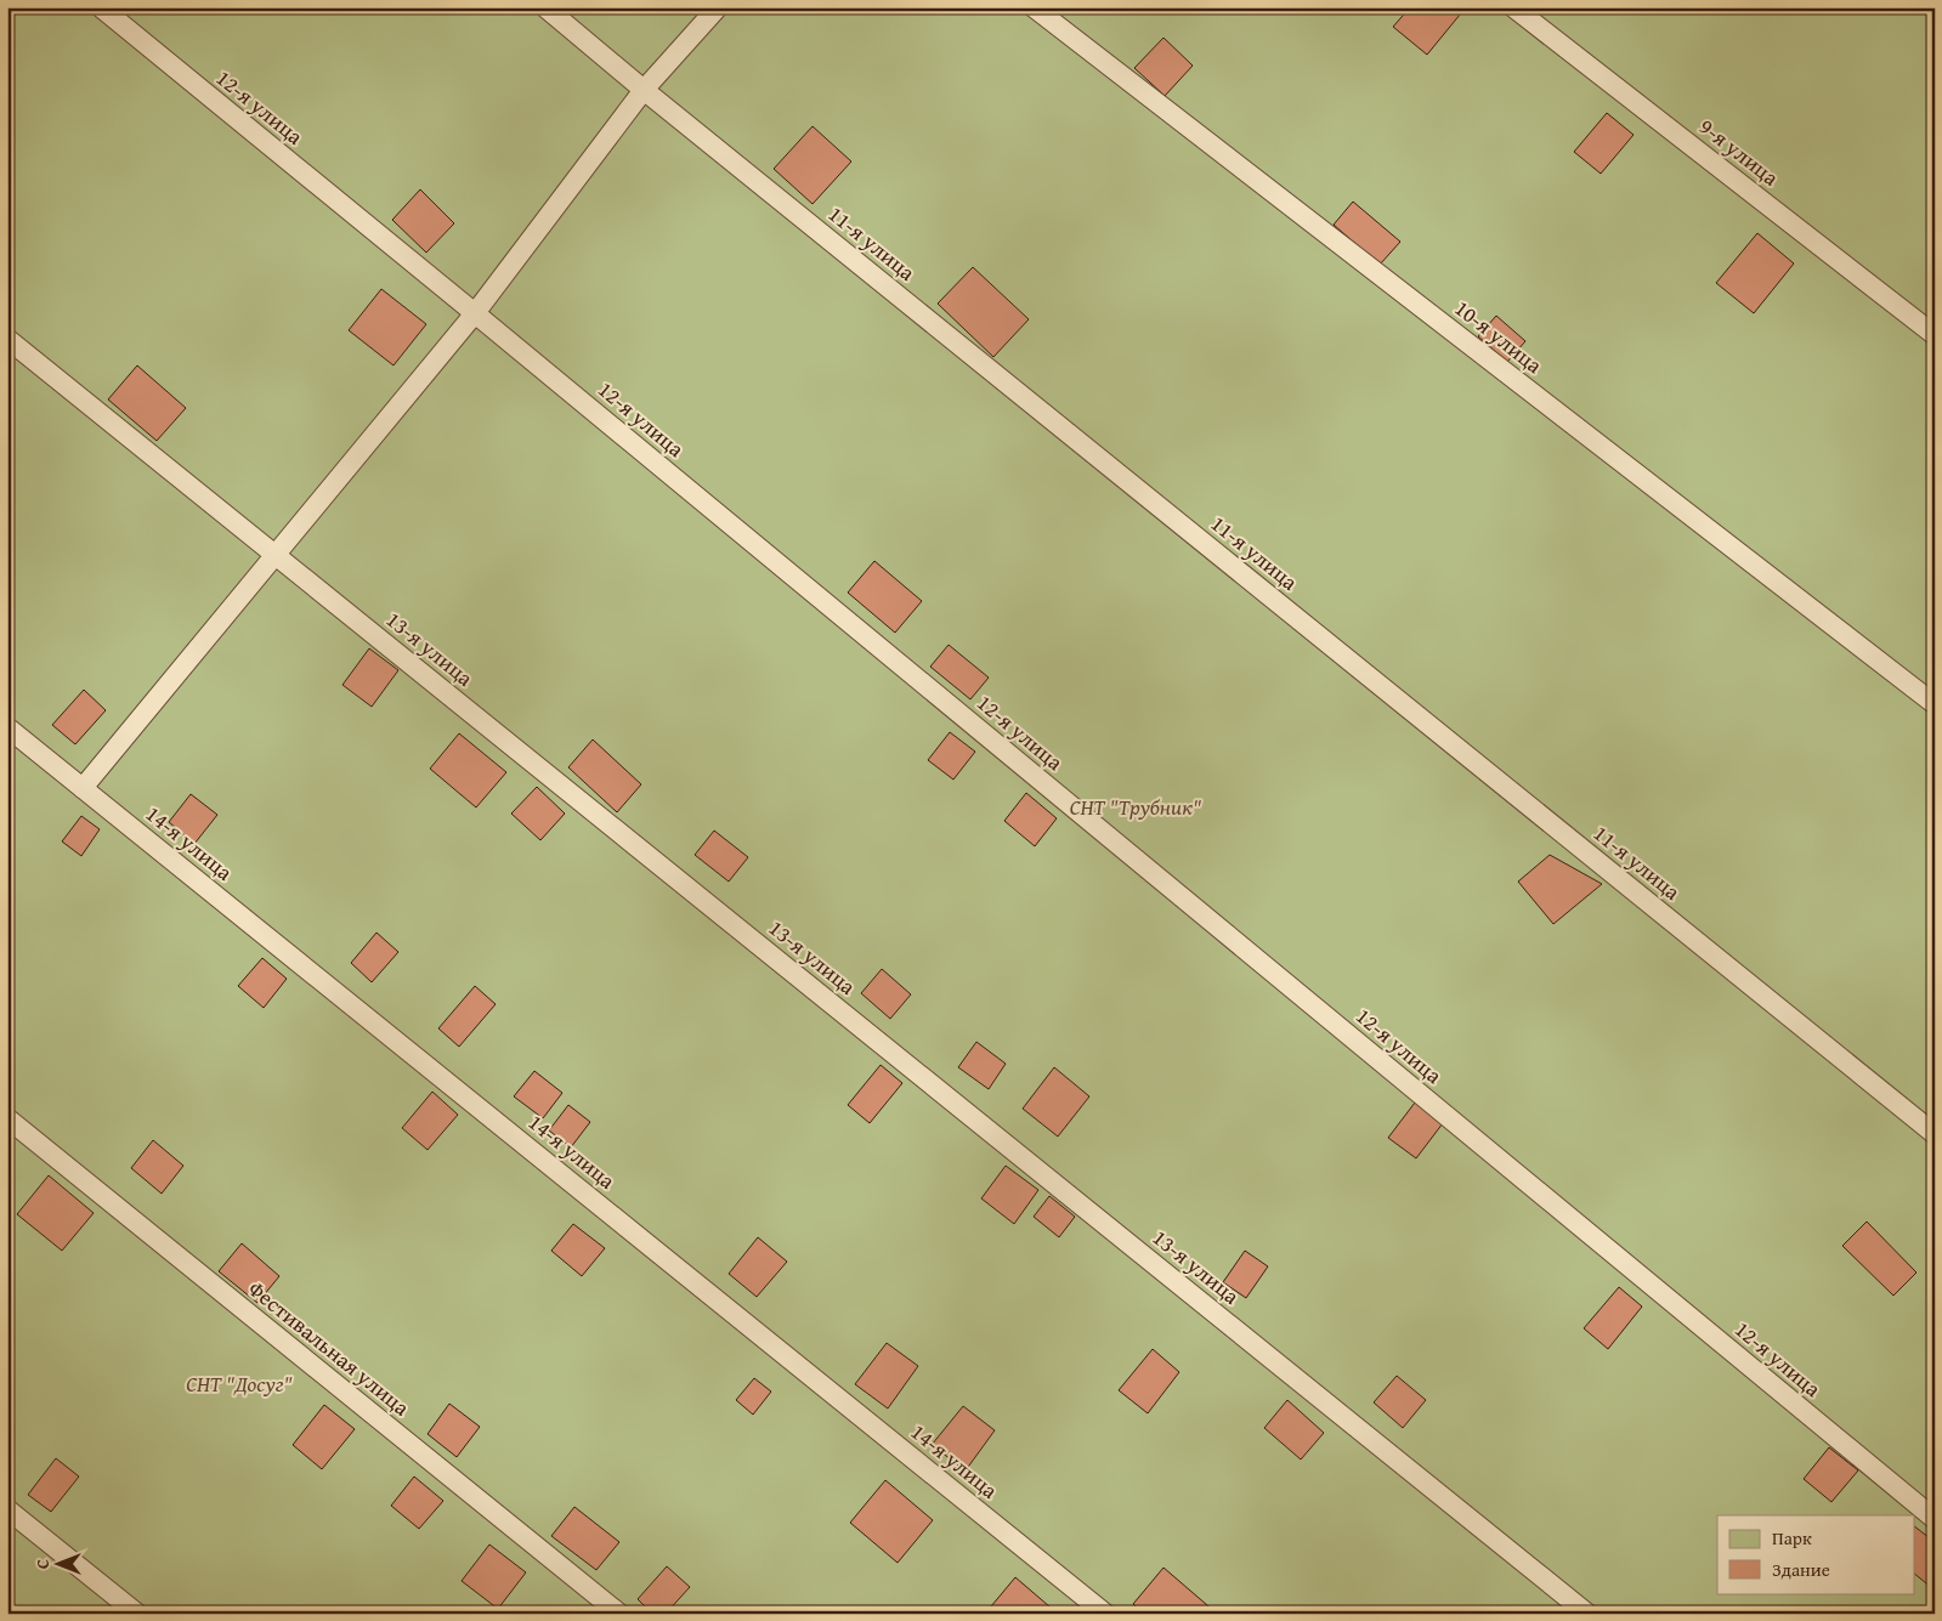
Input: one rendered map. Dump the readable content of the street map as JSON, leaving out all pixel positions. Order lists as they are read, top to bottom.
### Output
{
  "streets": {
    "lane": [
      "12-я улица",
      "9-я улица",
      "11-я улица",
      "10-я улица",
      "13-я улица",
      "14-я улица",
      "Фестивальная улица"
    ]
  },
  "parks": ["СНТ \"Трубник\"", "СНТ \"Досуг\""],
  "legend": ["Парк", "Здание"],
  "north": "left"
}
